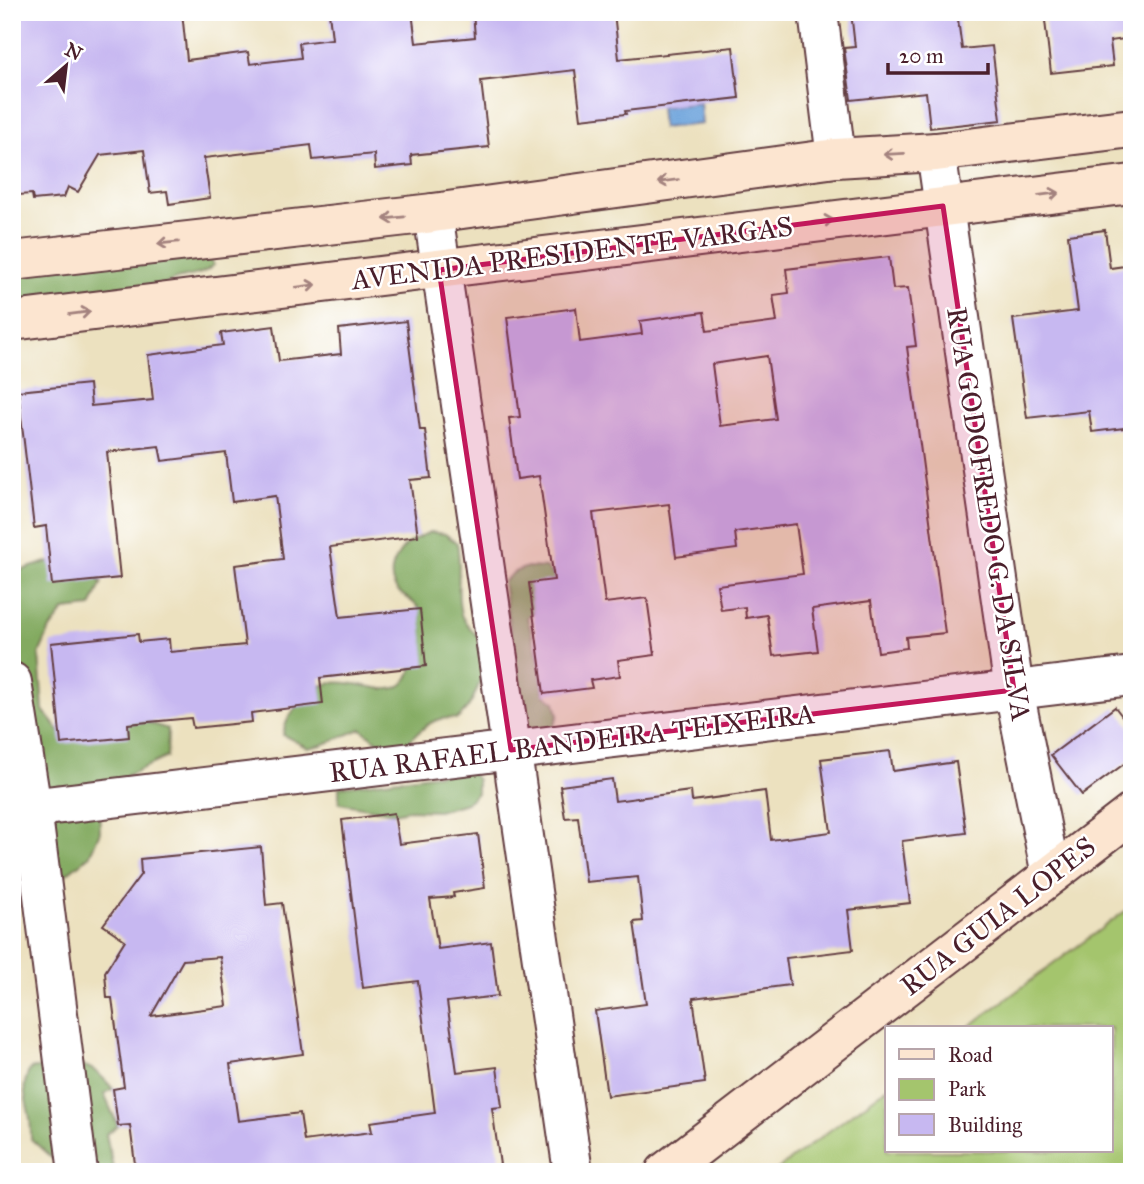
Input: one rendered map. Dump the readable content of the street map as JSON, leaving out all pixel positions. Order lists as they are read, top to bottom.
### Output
{
  "streets": {
    "main road": ["AVENIDA PRESIDENTE VARGAS", "RUA GUIA LOPES"],
    "street": ["RUA GODOFREDO G. DA SILVA", "RUA RAFAEL BANDEIRA TEIXEIRA"]
  },
  "crossings": [
    ["AVENIDA PRESIDENTE VARGAS", "RUA GODOFREDO G. DA SILVA"],
    ["RUA GODOFREDO G. DA SILVA", "RUA RAFAEL BANDEIRA TEIXEIRA"],
    ["RUA GODOFREDO G. DA SILVA", "RUA GUIA LOPES"]
  ],
  "legend": ["Road", "Park", "Building"],
  "scale_bar": "20 m",
  "north": "top right"
}
